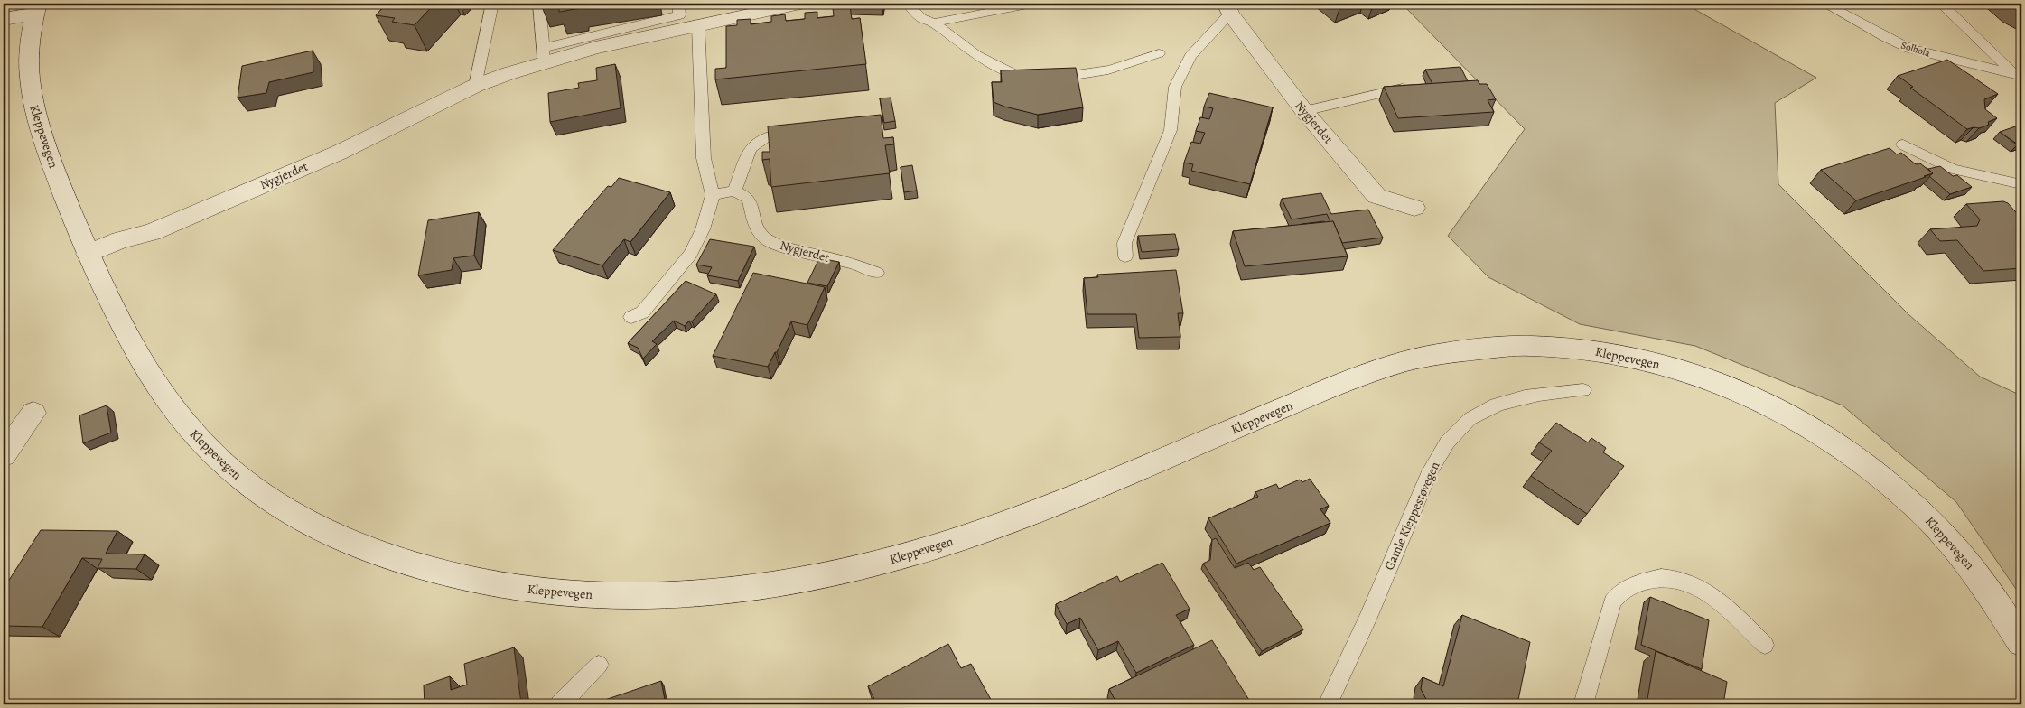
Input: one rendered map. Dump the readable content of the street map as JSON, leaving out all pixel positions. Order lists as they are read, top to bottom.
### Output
{
  "streets": {
    "main road": ["Nygjerdet", "Kleppevegen"],
    "lane": ["Solhola", "Gamle Kleppestøvegen"]
  },
  "crossings": [
    ["Nygjerdet", "Kleppevegen"]
  ]
}
